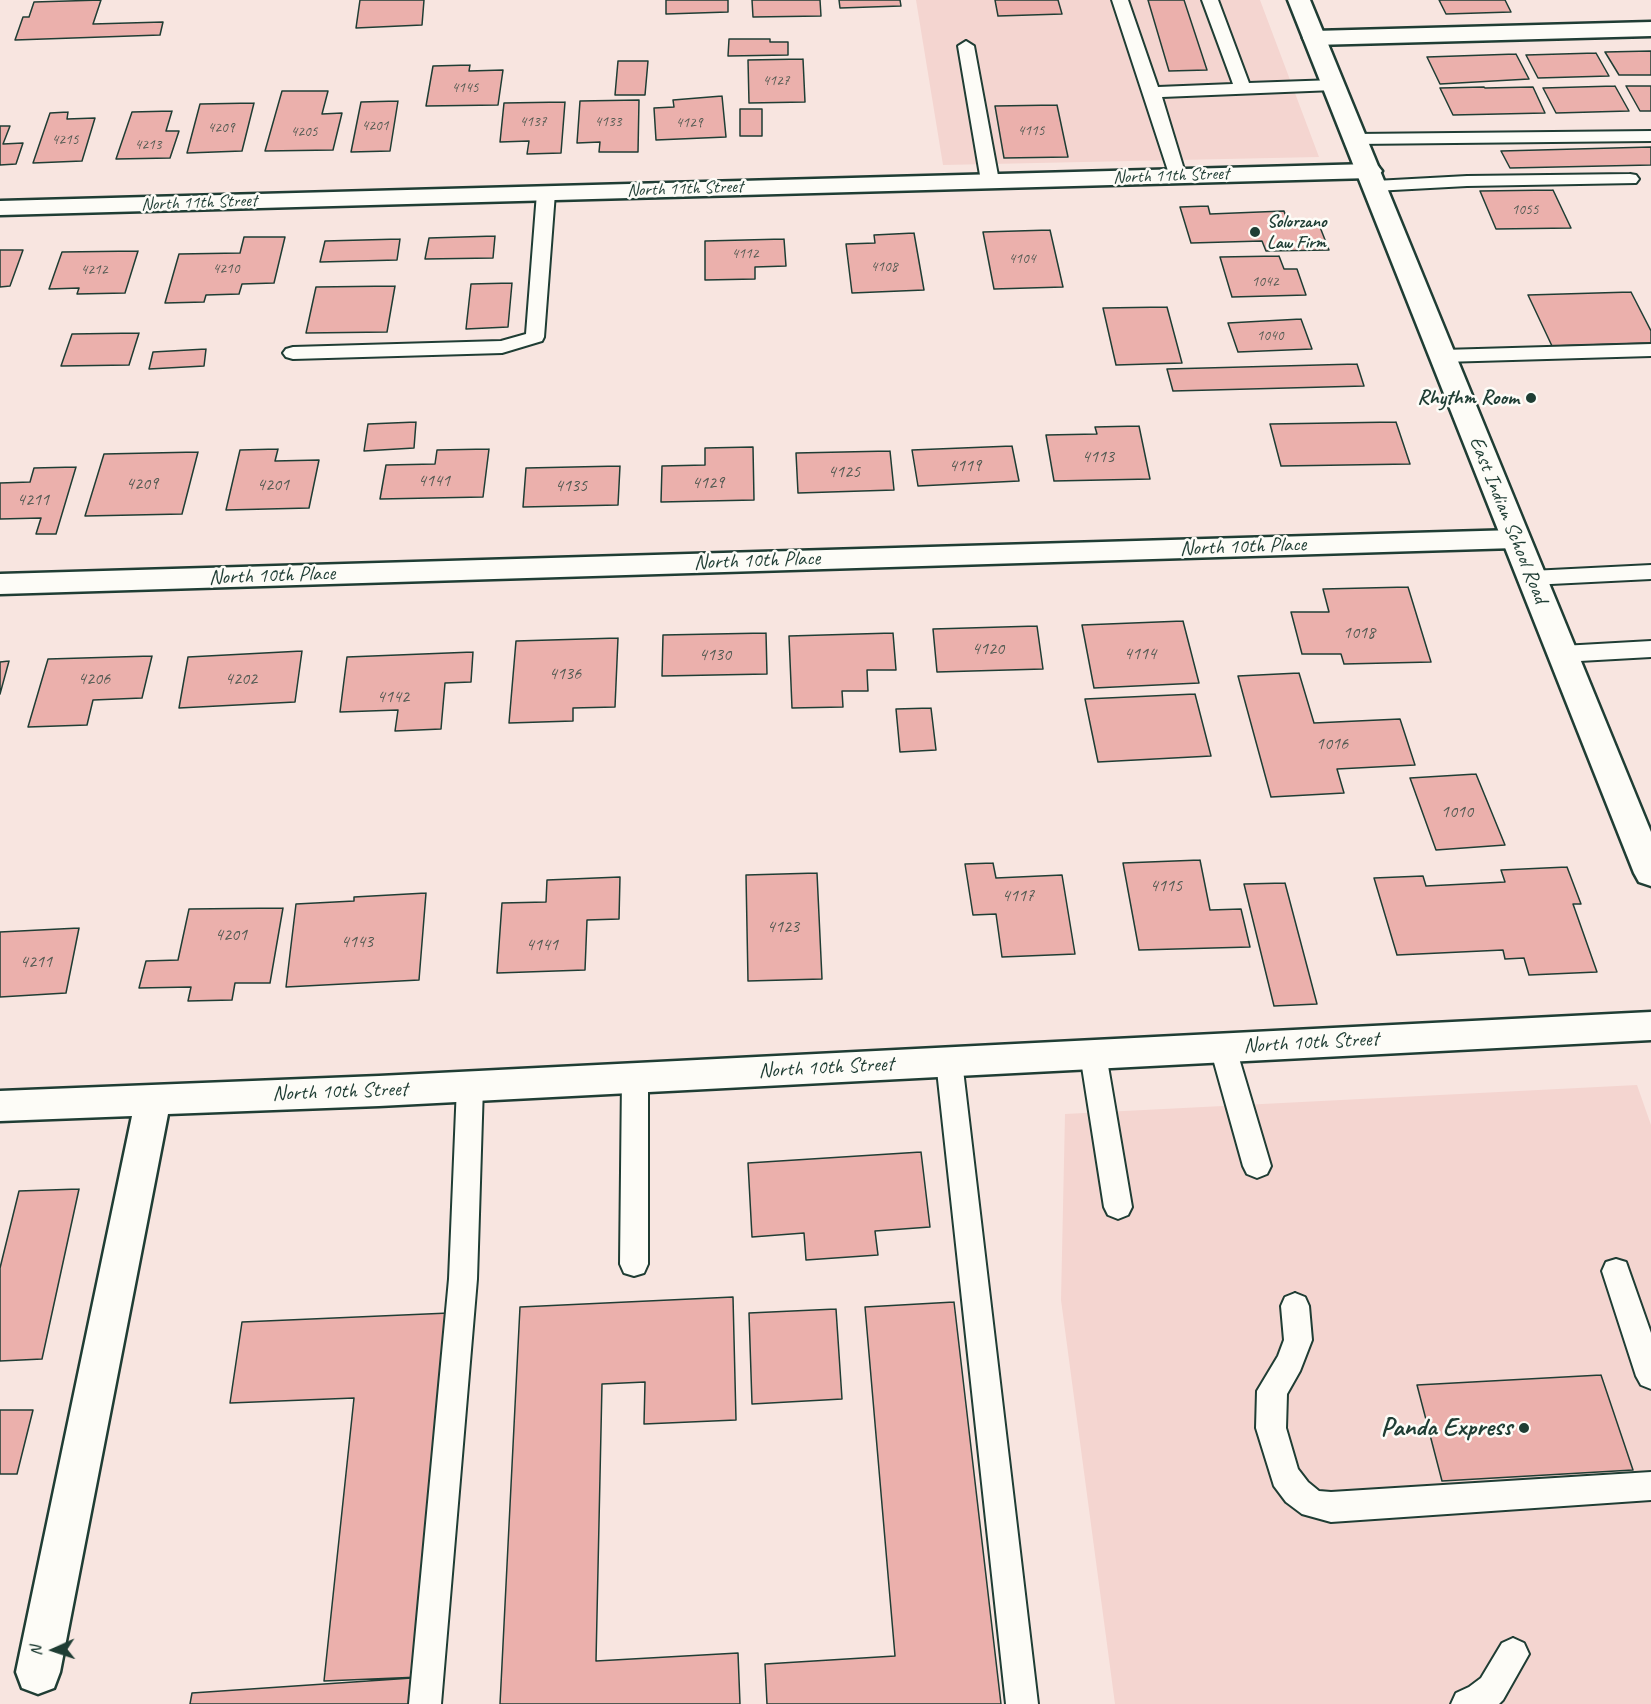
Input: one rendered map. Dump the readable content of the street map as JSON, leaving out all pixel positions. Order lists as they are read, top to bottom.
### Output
{
  "streets": {
    "street": [
      "North 11th Street",
      "East Indian School Road",
      "North 10th Place",
      "North 10th Street"
    ]
  },
  "crossings": [
    ["North 11th Street", "East Indian School Road"],
    ["East Indian School Road", "North 10th Place"]
  ],
  "places": ["Solorzano Law Firm", "Rhythm Room", "Panda Express"],
  "house_numbers": [
    "4127",
    "4145",
    "4137",
    "4133",
    "4129",
    "4201",
    "4209",
    "4115",
    "4205",
    "4215",
    "4213",
    "1055",
    "4112",
    "4104",
    "4108",
    "4210",
    "4212",
    "1042",
    "1040",
    "4113",
    "4119",
    "4125",
    "4141",
    "4129",
    "4209",
    "4201",
    "4135",
    "4211",
    "1018",
    "4120",
    "4114",
    "4130",
    "4136",
    "4206",
    "4202",
    "4142",
    "1016",
    "1010",
    "4115",
    "4117",
    "4123",
    "4201",
    "4143",
    "4141",
    "4211"
  ],
  "north": "left"
}
